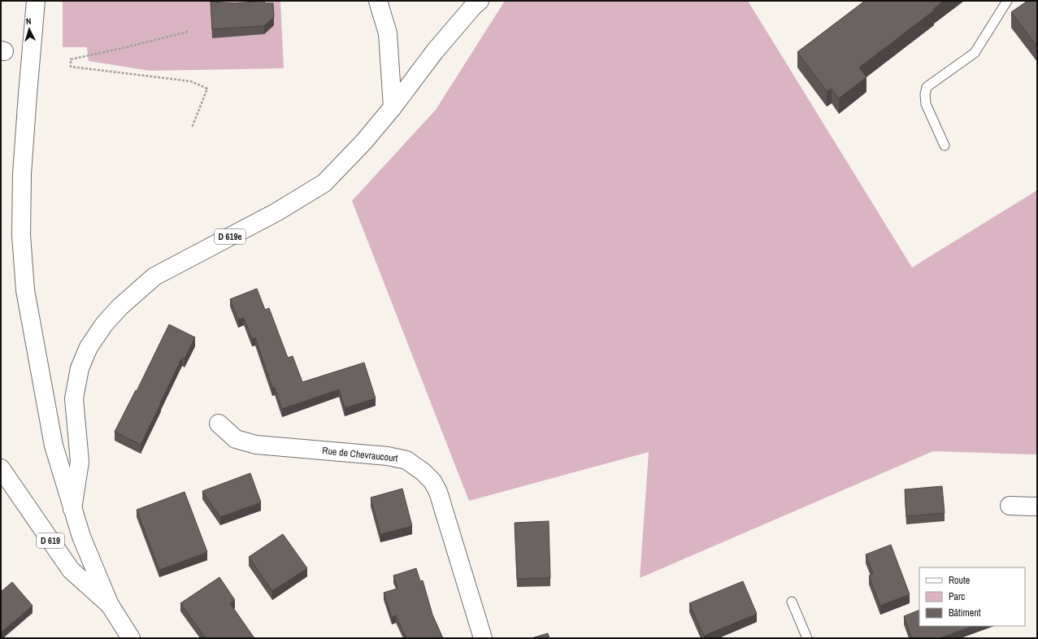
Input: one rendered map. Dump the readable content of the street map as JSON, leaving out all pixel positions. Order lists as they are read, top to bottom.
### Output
{
  "streets": {
    "main road": ["D 619e", "Rue de Chevraucourt", "D 619"]
  },
  "legend": ["Route", "Parc", "Bâtiment"],
  "north": "top"
}
